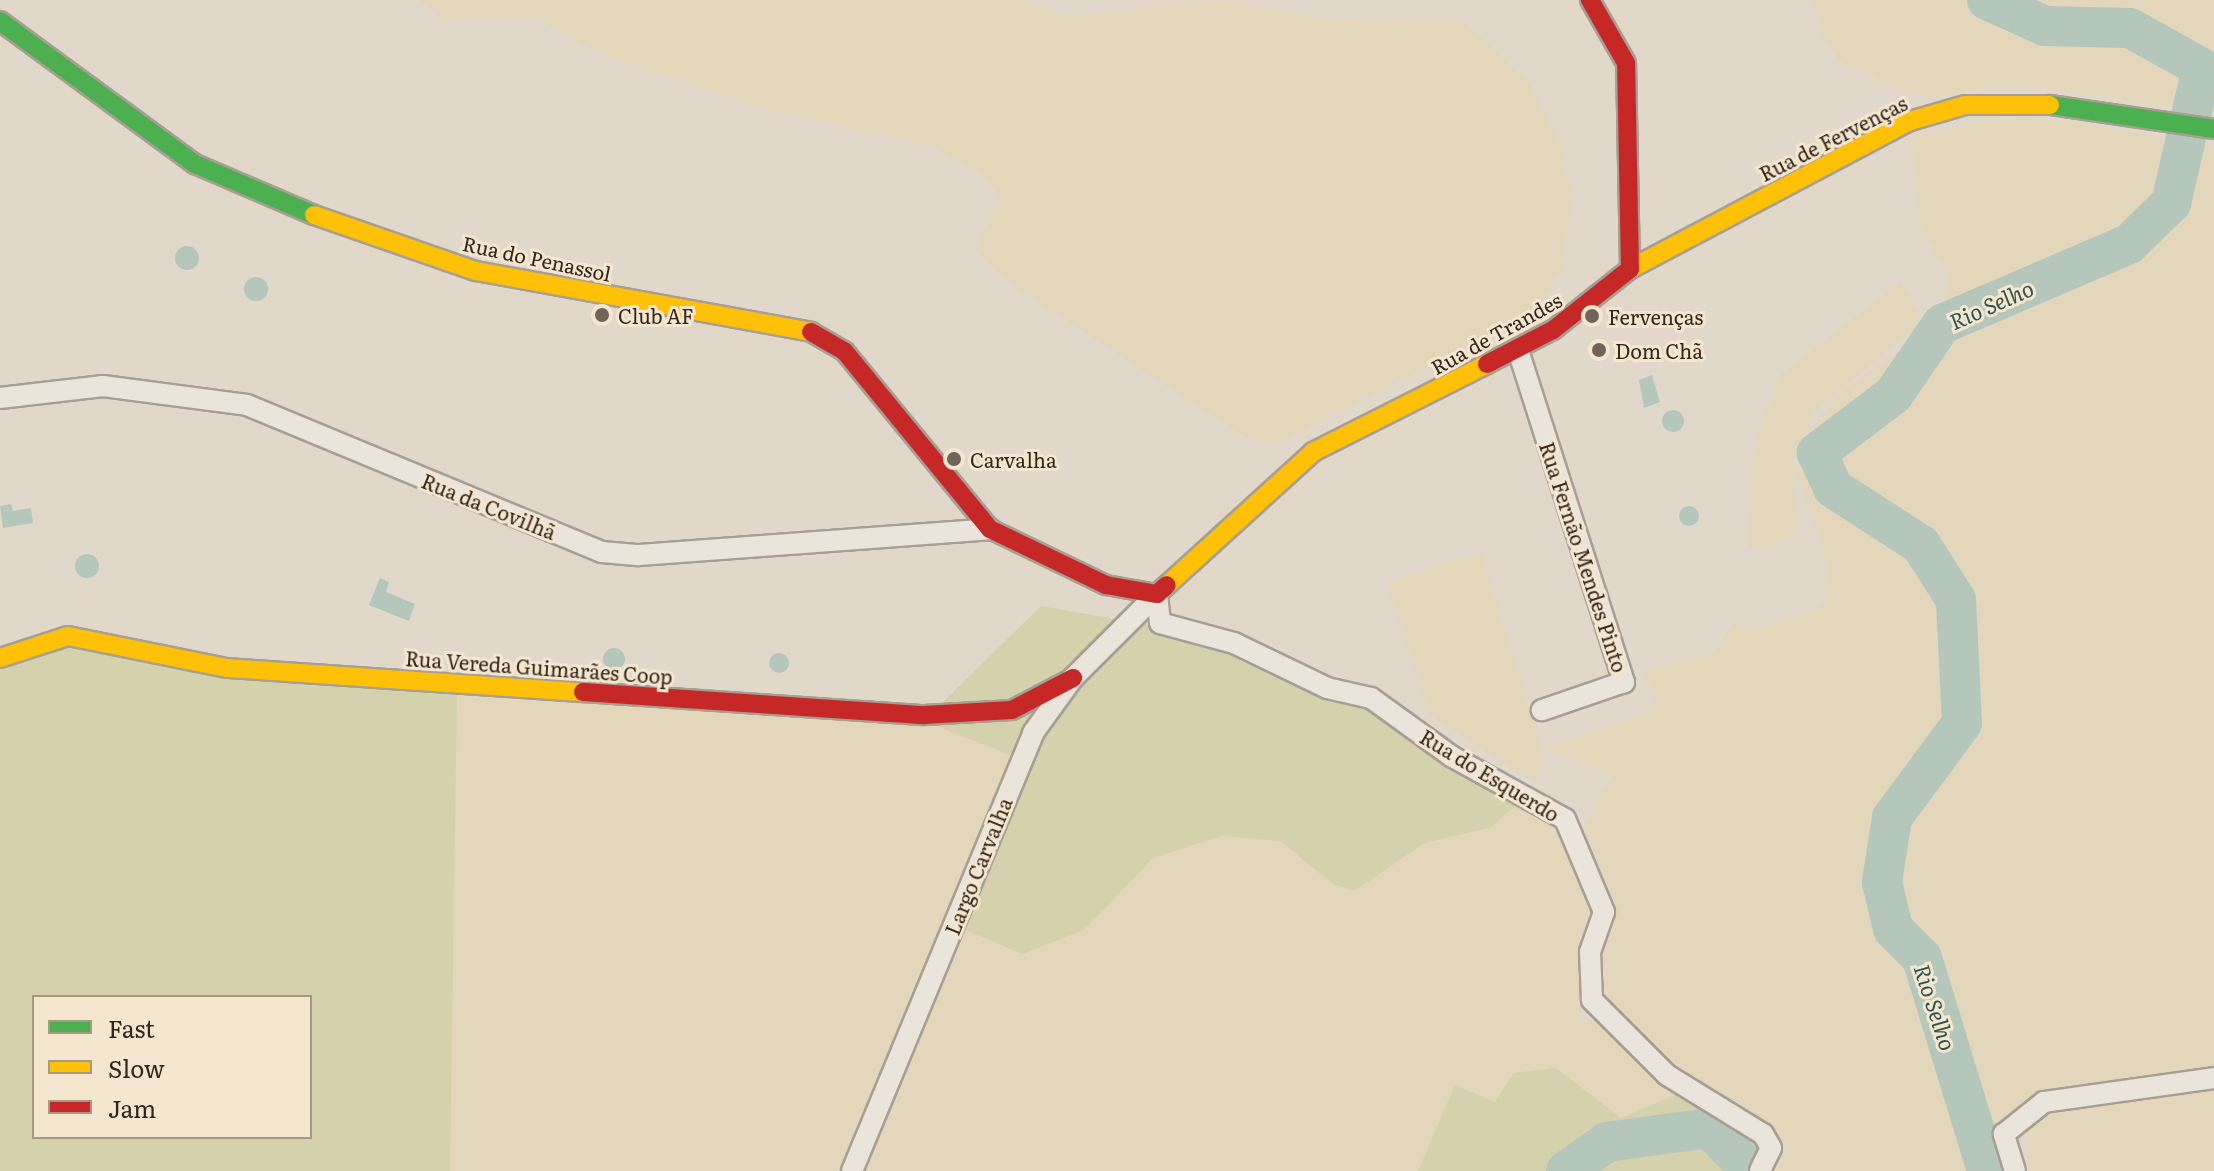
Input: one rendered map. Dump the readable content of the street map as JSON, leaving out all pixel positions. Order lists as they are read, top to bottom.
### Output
{
  "streets": {
    "street": [
      "Rua de Fervenças",
      "Rua do Penassol",
      "Rua de Trandes",
      "Rua da Covilhã",
      "Rua Fernão Mendes Pinto",
      "Rua Vereda Guimarães Coop",
      "Rua do Esquerdo",
      "Largo Carvalha"
    ]
  },
  "crossings": [
    ["Rua de Fervenças", "Rua de Trandes"],
    ["Rua do Penassol", "Rua da Covilhã"],
    ["Rua de Trandes", "Rua Fernão Mendes Pinto"],
    ["Rua de Trandes", "Rua do Esquerdo"],
    ["Rua de Trandes", "Largo Carvalha"],
    ["Rua Vereda Guimarães Coop", "Largo Carvalha"],
    ["Rua do Esquerdo", "Largo Carvalha"]
  ],
  "water": ["Rio Selho"],
  "places": [
    "Club AF",
    "Fervenças",
    "Dom Chã",
    "Carvalha"
  ],
  "legend": ["Fast", "Slow", "Jam"]
}
